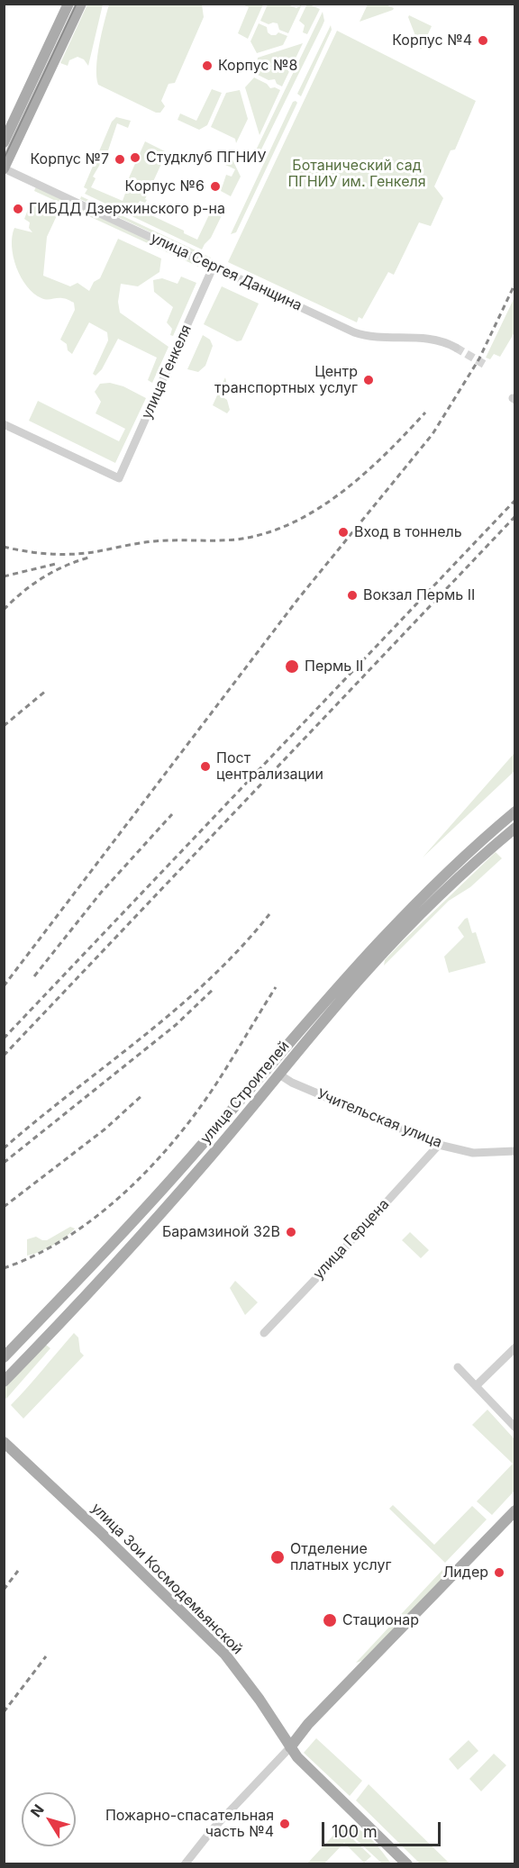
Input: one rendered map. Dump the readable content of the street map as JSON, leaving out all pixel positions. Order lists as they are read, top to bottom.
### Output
{
  "streets": {
    "main road": ["улица Строителей", "улица Зои Космодемьянской"],
    "street": [
      "улица Сергея Данщина",
      "улица Генкеля",
      "Учительская улица",
      "улица Герцена"
    ]
  },
  "crossings": [
    ["улица Сергея Данщина", "улица Генкеля"],
    ["улица Строителей", "Учительская улица"],
    ["Учительская улица", "улица Герцена"]
  ],
  "parks": ["Ботанический сад ПГНИУ им. Генкеля"],
  "places": [
    "Корпус №4",
    "Корпус №8",
    "Студклуб ПГНИУ",
    "Корпус №7",
    "Корпус №6",
    "ГИБДД Дзержинского р-на",
    "Центр транспортных услуг",
    "Вход в тоннель",
    "Вокзал Пермь II",
    "Пермь II",
    "Пост централизации",
    "Барамзиной 32В",
    "Отделение платных услуг",
    "Лидер",
    "Стационар",
    "Пожарно-спасательная часть №4"
  ],
  "scale_bar": "100 m",
  "north": "top left"
}
